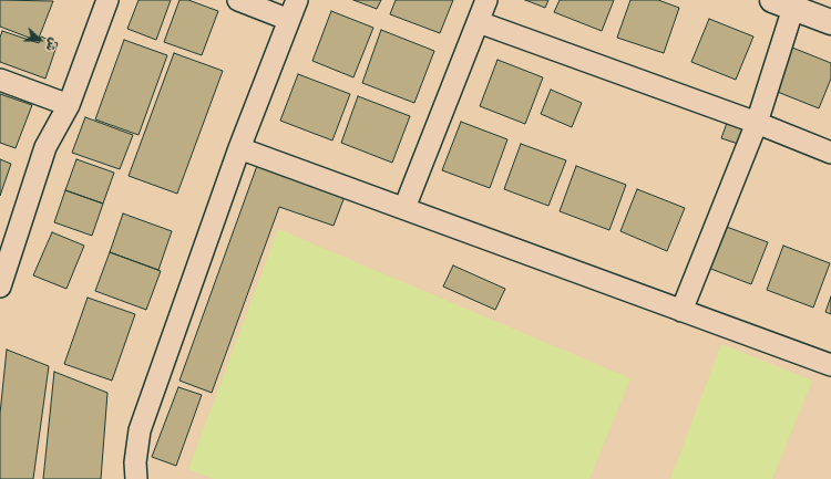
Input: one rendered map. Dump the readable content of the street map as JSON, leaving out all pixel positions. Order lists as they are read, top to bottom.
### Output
{
  "north": "right"
}
